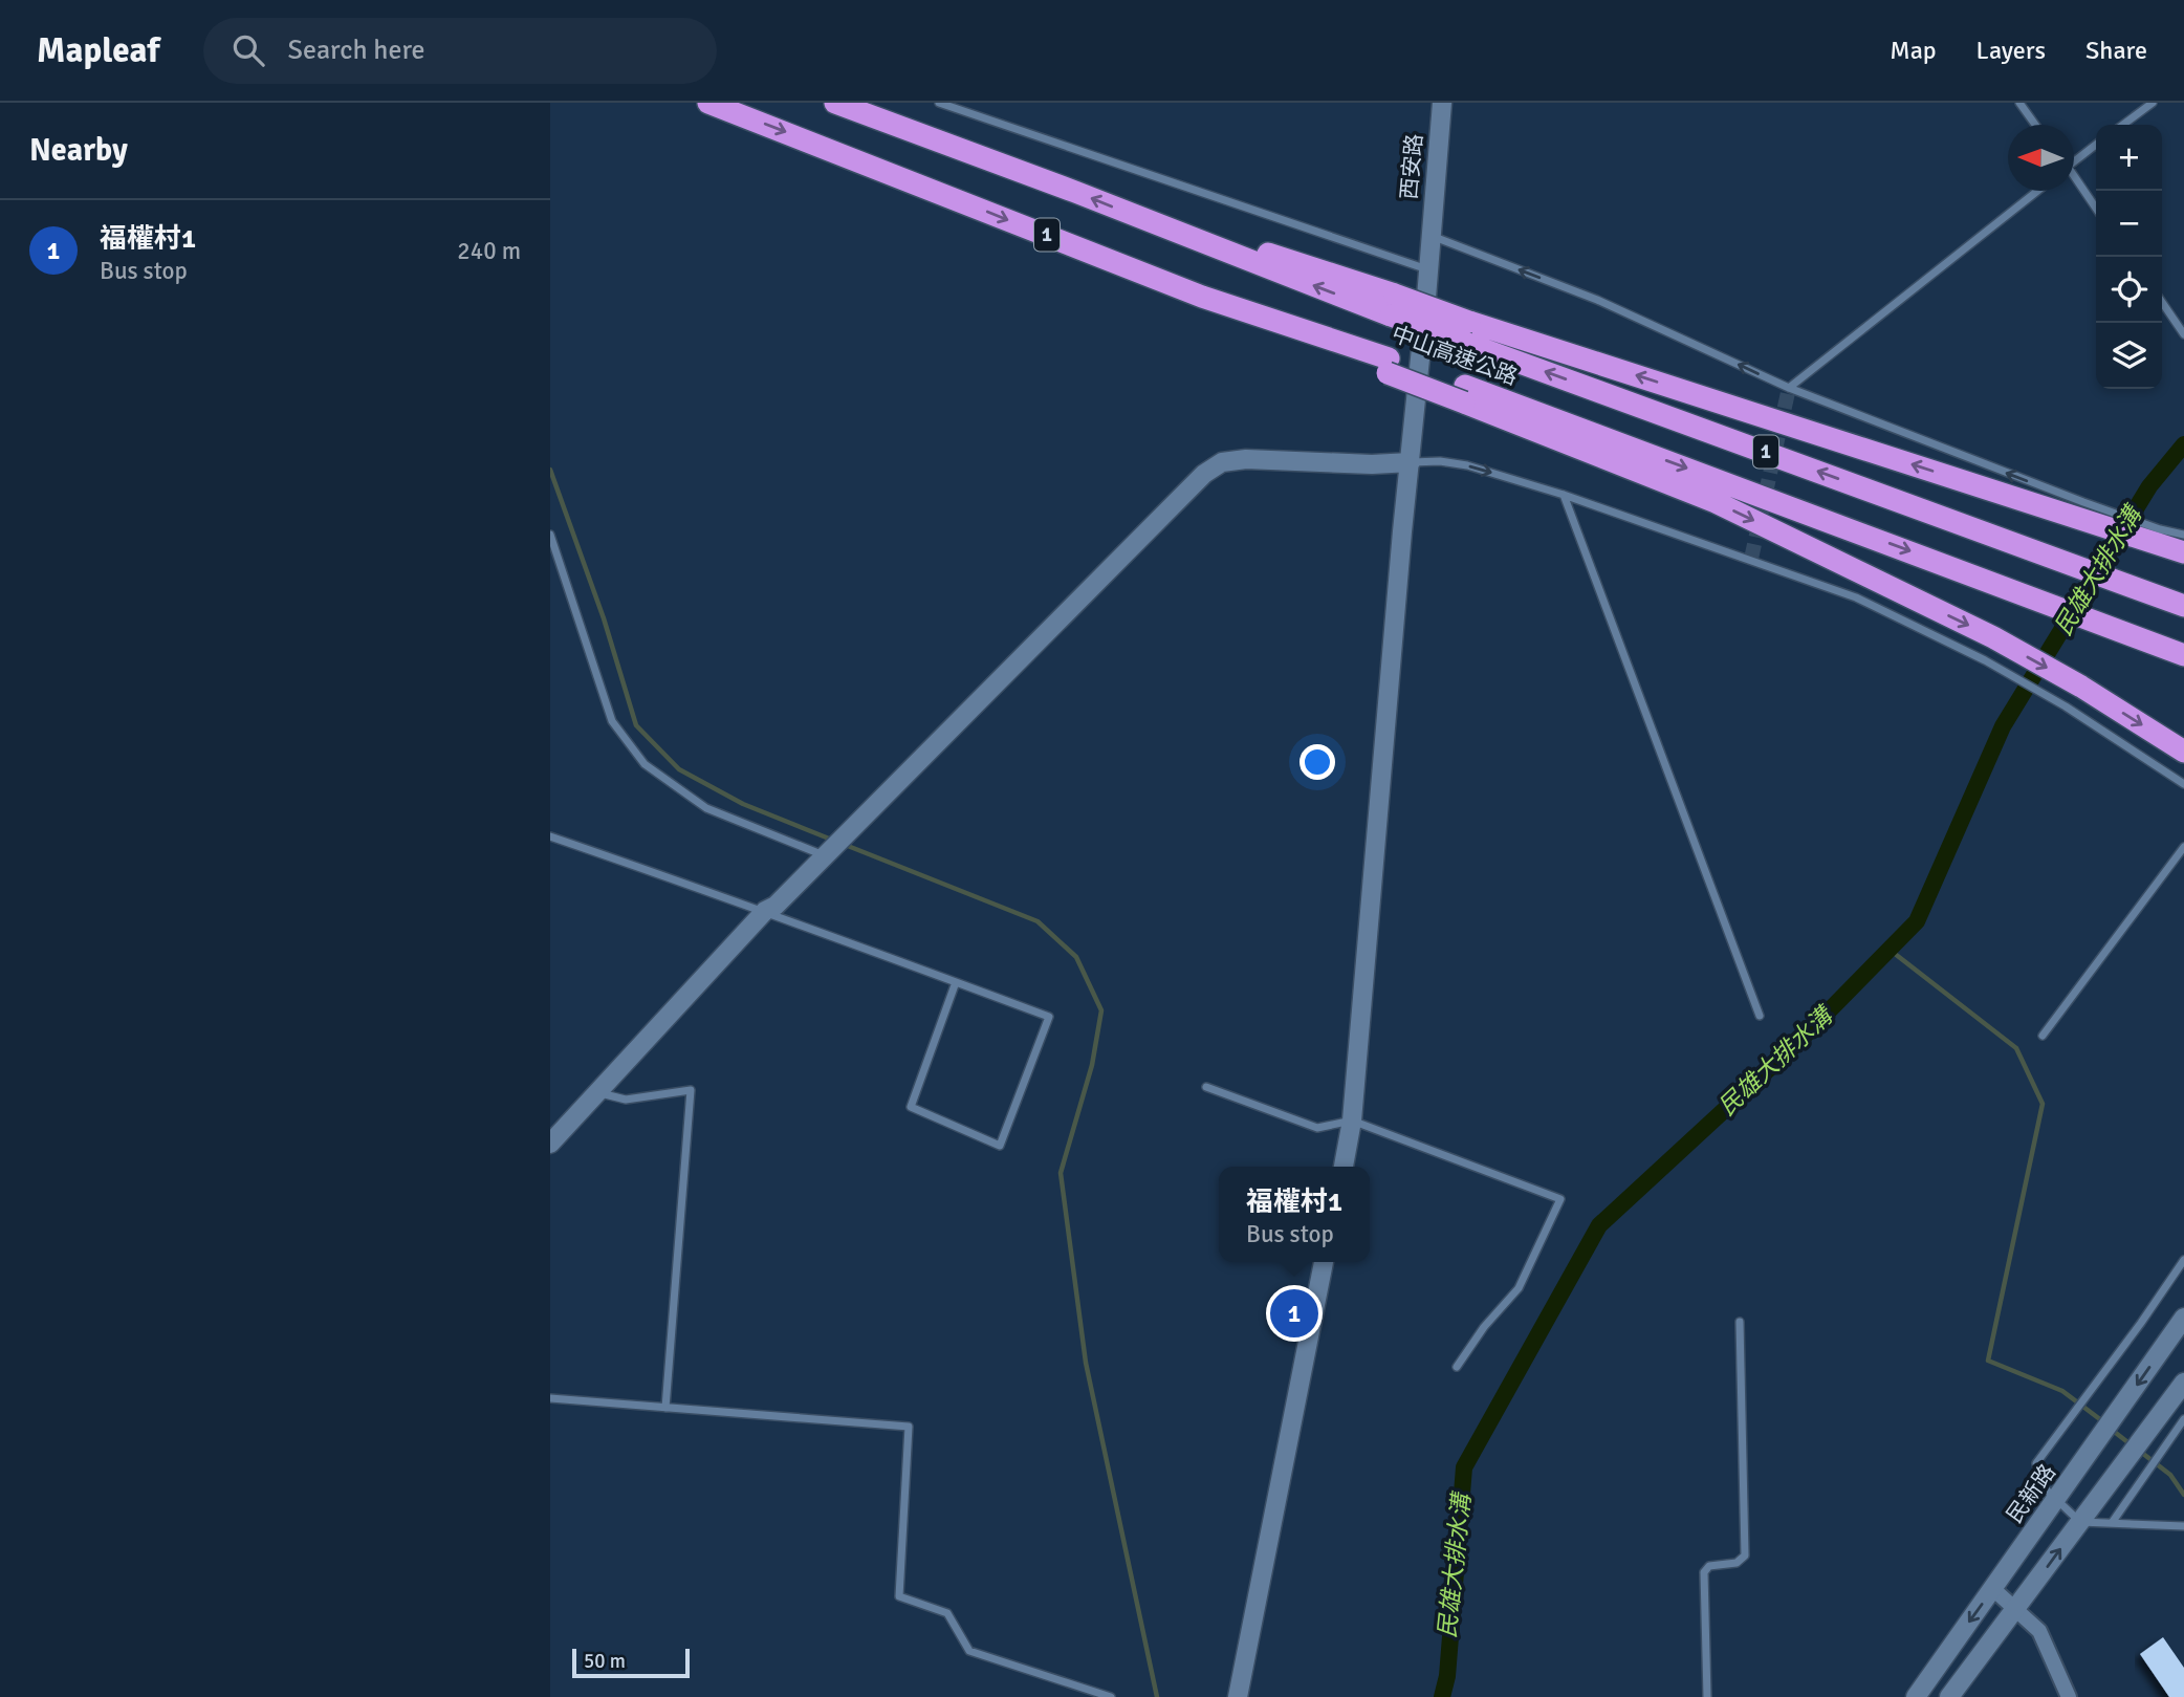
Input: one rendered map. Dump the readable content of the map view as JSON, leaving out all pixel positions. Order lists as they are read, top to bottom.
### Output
{
  "streets": {
    "highway": ["1", "中山高速公路"],
    "street": ["西安路", "民新路"]
  },
  "crossings": [
    ["1", "中山高速公路"]
  ],
  "water": ["民雄大排水溝"],
  "scale_bar": "50 m",
  "north": "left",
  "page": {
    "header": "Mapleaf",
    "search": "Search here",
    "nav": ["Map", "Layers", "Share"],
    "heading": "Nearby",
    "map_buttons": ["+", "−"],
    "list": [
      {
        "mark": "1",
        "name": "福權村1",
        "note": "Bus stop",
        "value": "240 m"
      }
    ],
    "popup": ["福權村1", "Bus stop"],
    "pins": "1",
    "scale": "50 m"
  }
}
